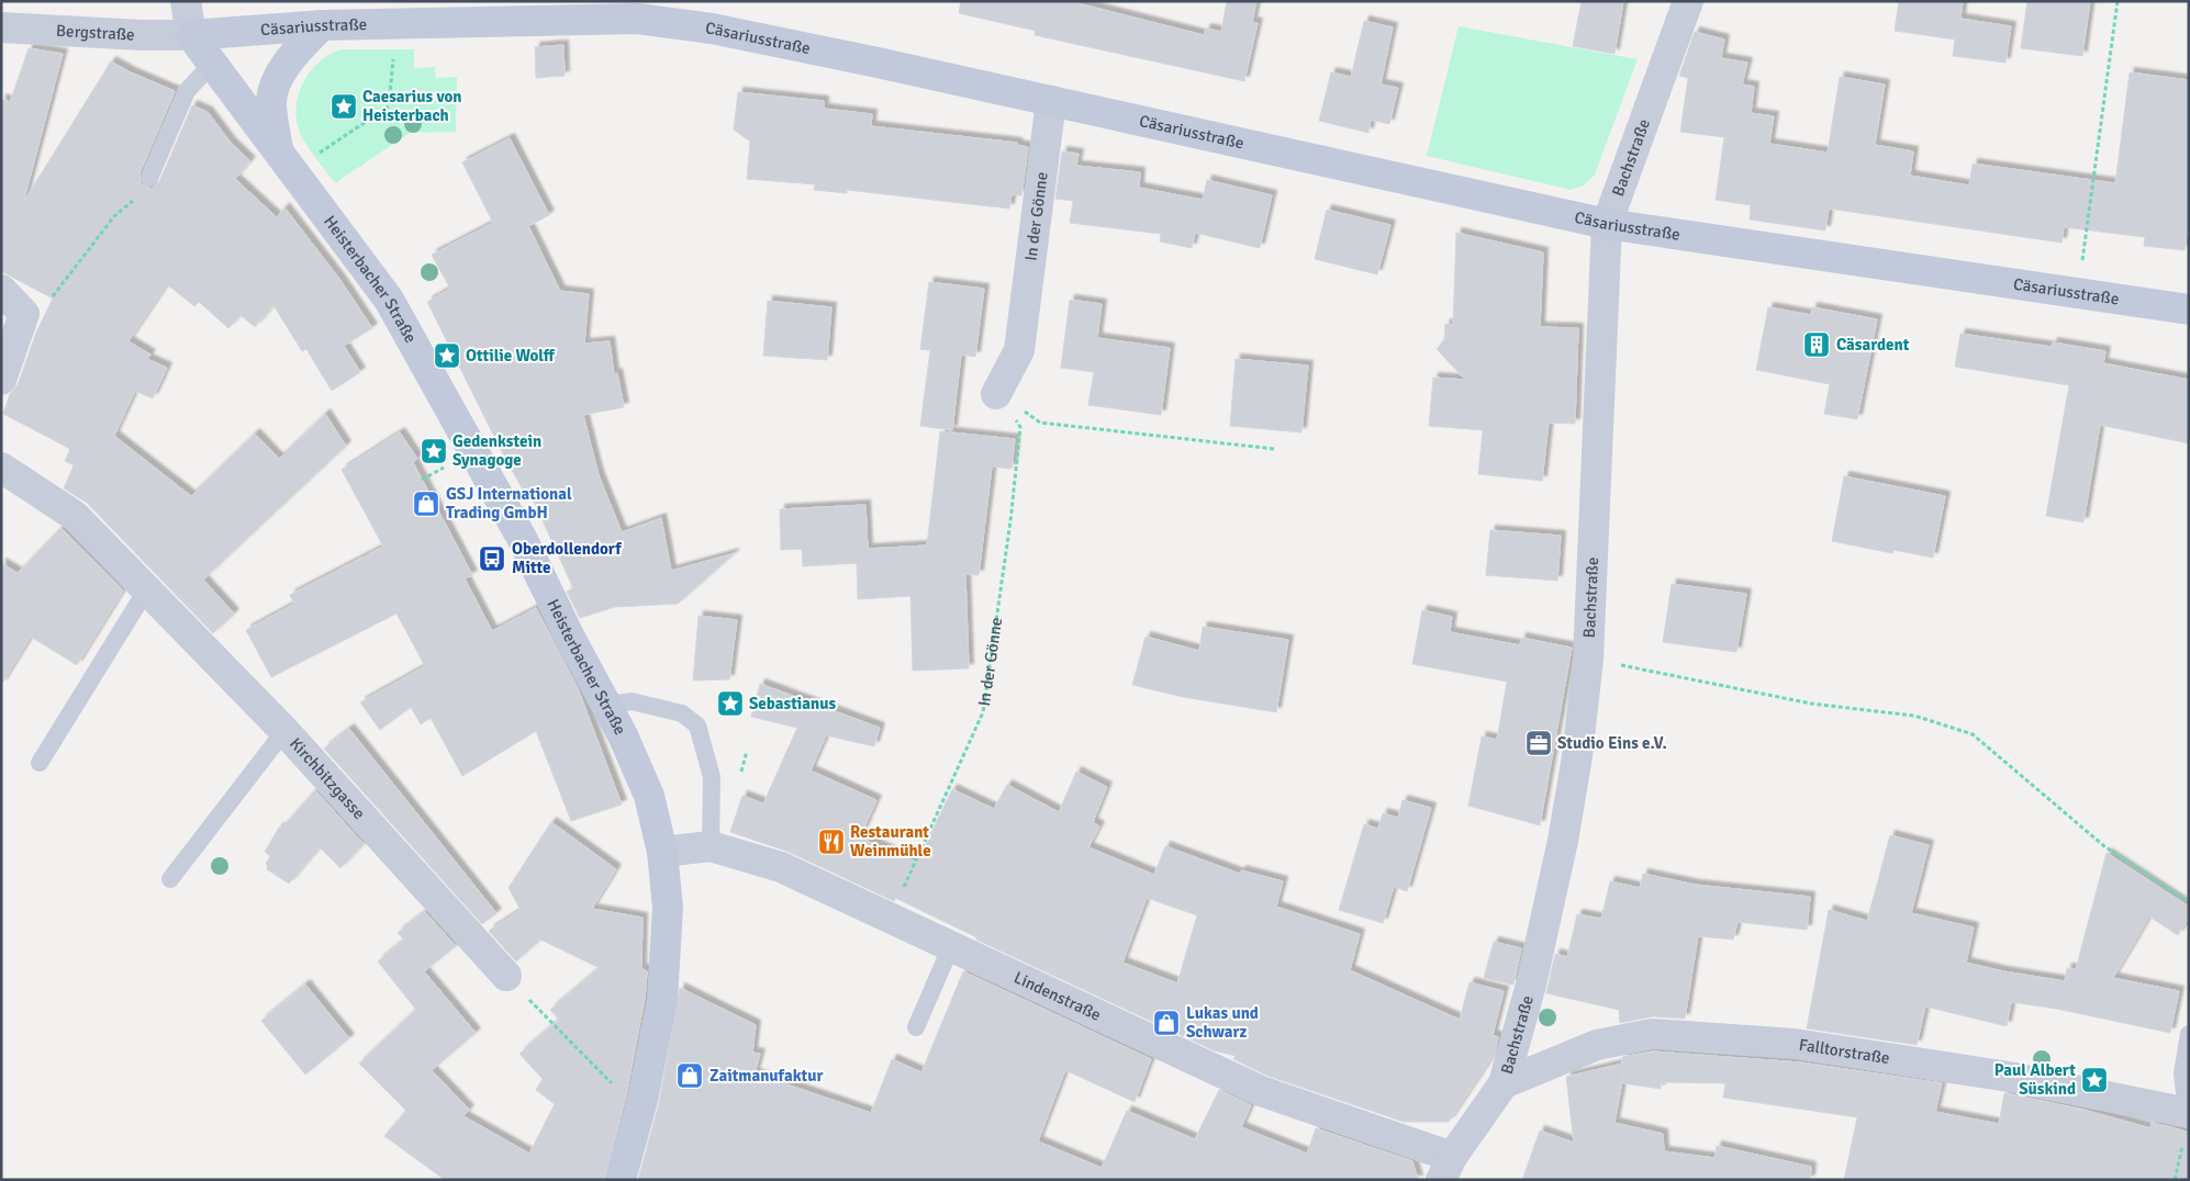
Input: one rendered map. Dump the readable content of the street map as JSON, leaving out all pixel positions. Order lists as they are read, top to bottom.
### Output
{
  "streets": {
    "main road": ["Cäsariusstraße", "Heisterbacher Straße"],
    "street": [
      "Bergstraße",
      "Bachstraße",
      "In der Gönne",
      "Kirchbitzgasse",
      "Lindenstraße",
      "Falltorstraße"
    ]
  },
  "crossings": [
    ["Cäsariusstraße", "Bergstraße"],
    ["Cäsariusstraße", "Bachstraße"],
    ["Cäsariusstraße", "In der Gönne"],
    ["Cäsariusstraße", "Heisterbacher Straße"],
    ["Bergstraße", "Heisterbacher Straße"],
    ["Bachstraße", "Lindenstraße"],
    ["Bachstraße", "Falltorstraße"],
    ["In der Gönne", "Lindenstraße"],
    ["Heisterbacher Straße", "Lindenstraße"]
  ],
  "places": {
    "place": [
      "Caesarius von Heisterbach",
      "Ottilie Wolff",
      "Gedenkstein Synagoge",
      "Sebastianus",
      "Paul Albert Süskind"
    ],
    "building": ["Cäsardent"],
    "shop": ["GSJ International Trading GmbH", "Lukas und Schwarz", "Zaitmanufaktur"],
    "bus stop": ["Oberdollendorf Mitte"],
    "office": ["Studio Eins e.V."],
    "restaurant": ["Restaurant Weinmühle"]
  }
}
